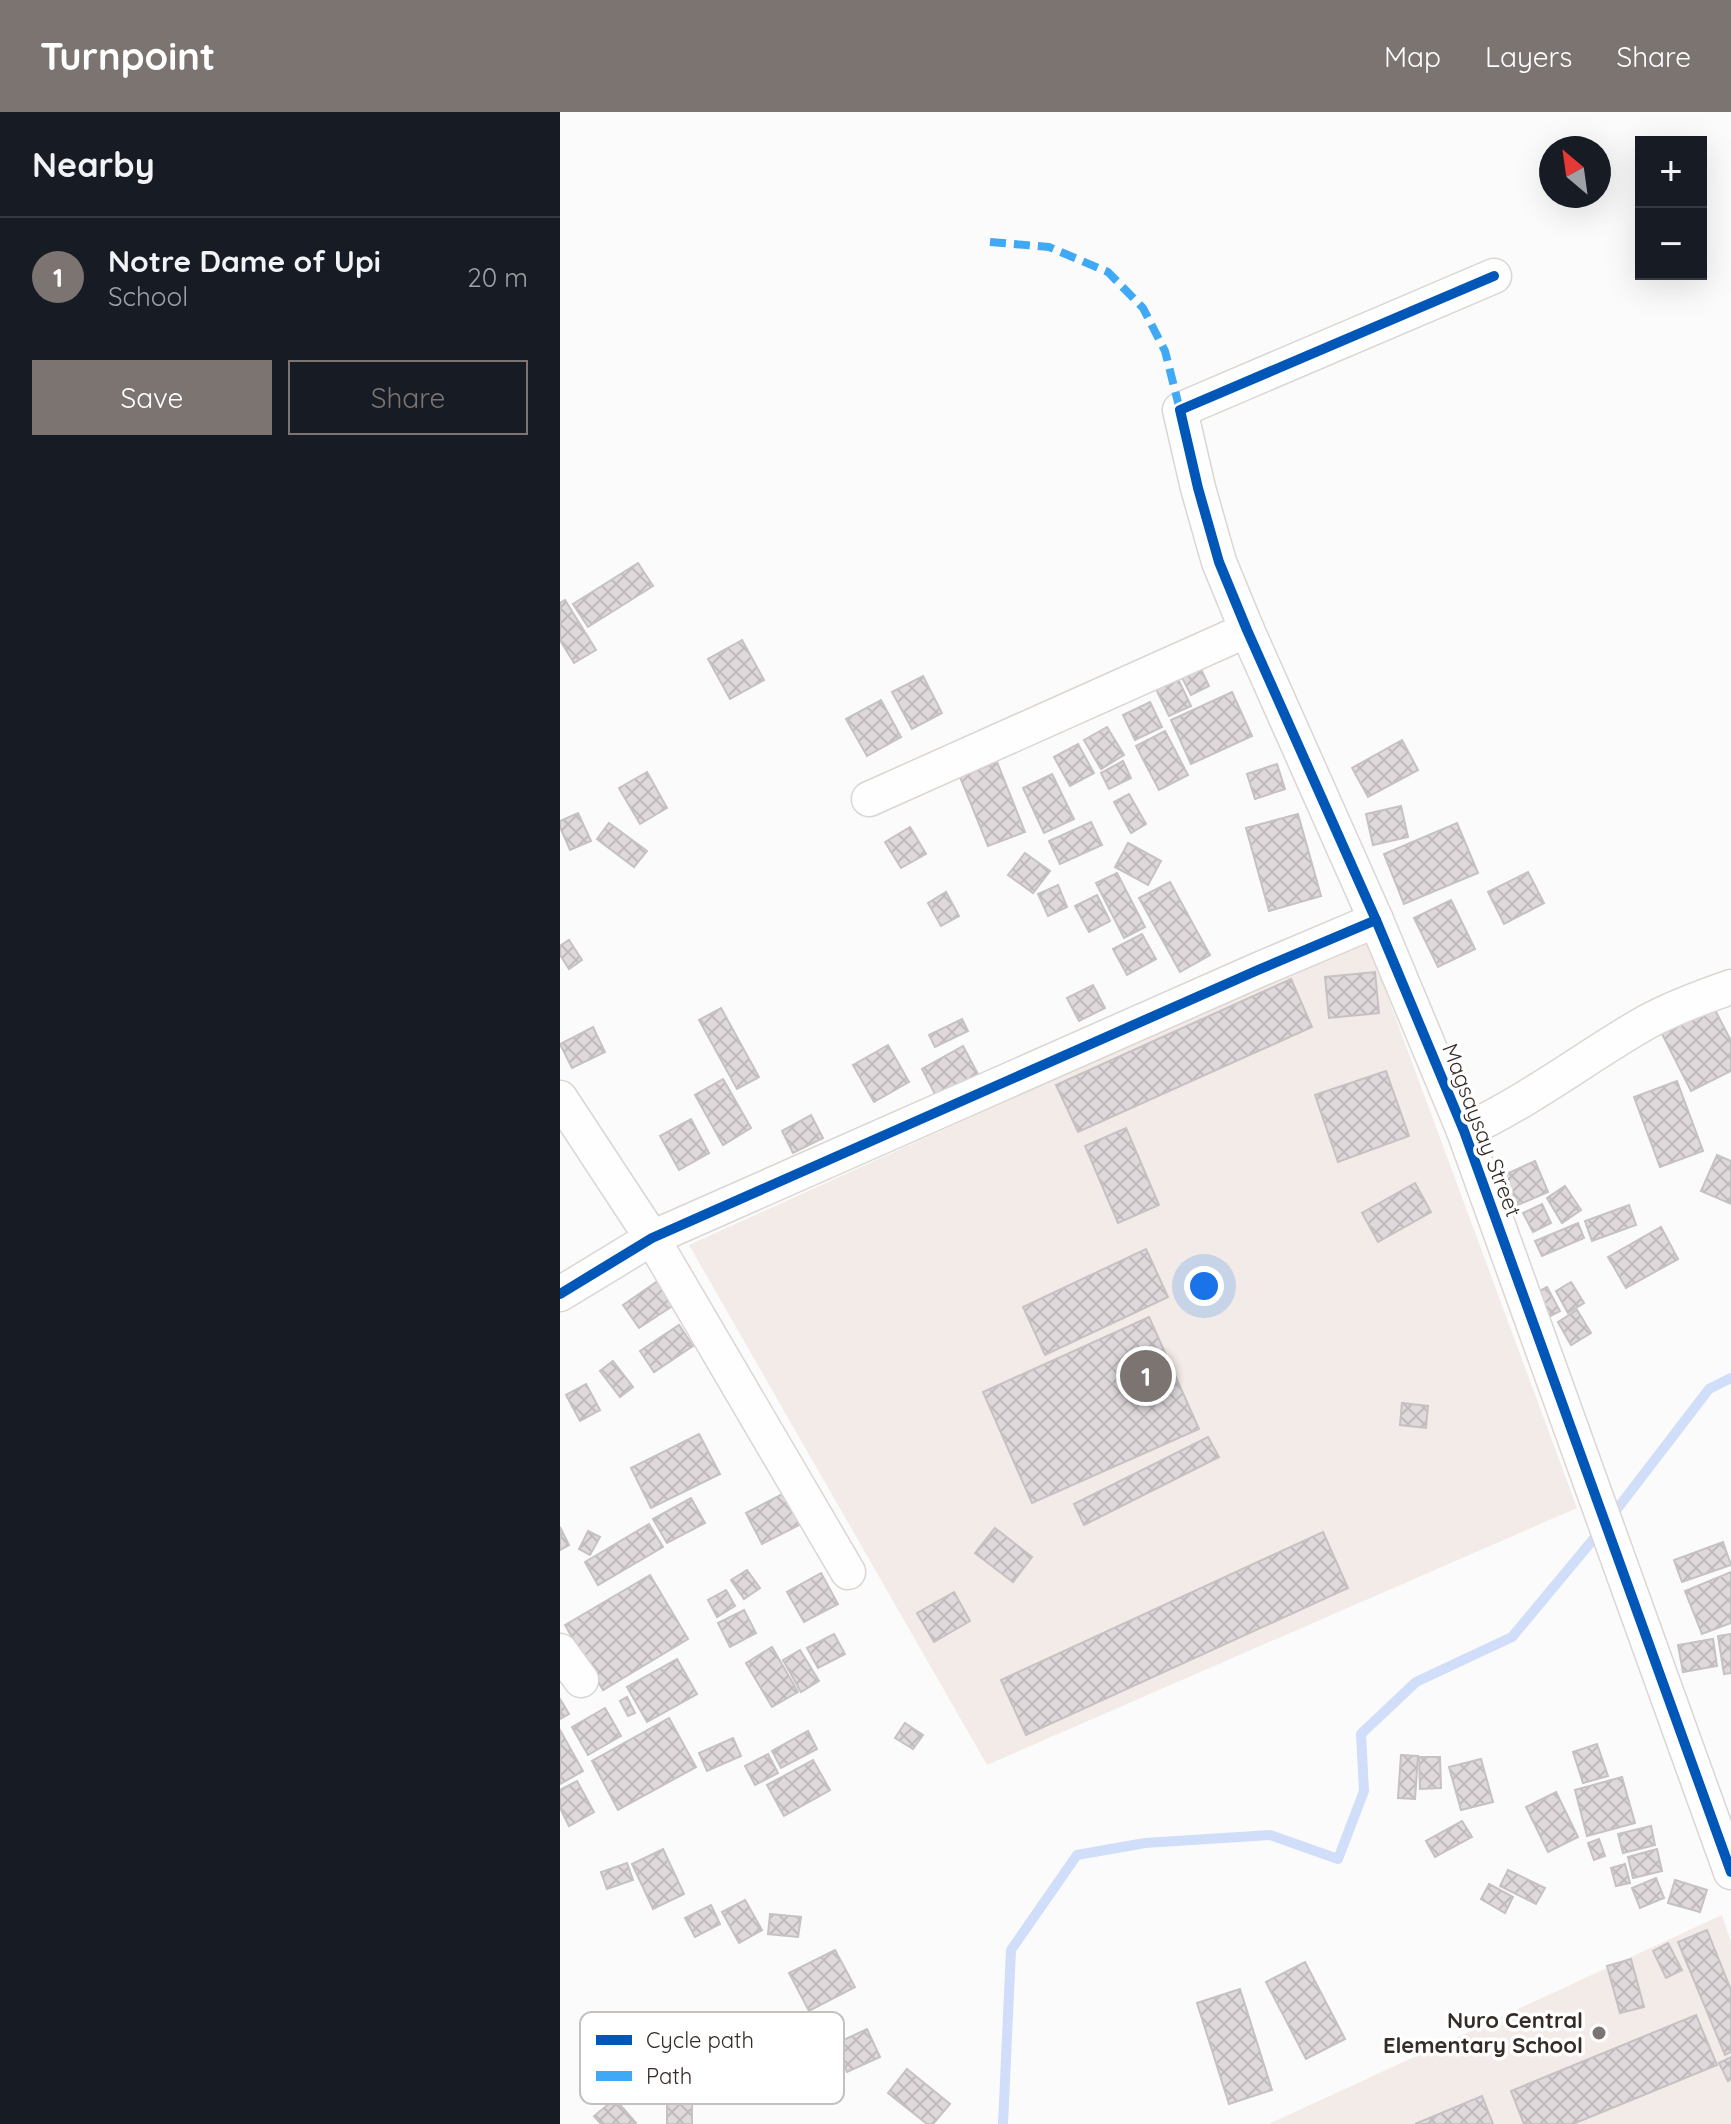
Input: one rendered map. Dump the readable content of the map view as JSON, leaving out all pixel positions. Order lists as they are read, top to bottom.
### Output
{
  "streets": {
    "street": ["Magsaysay Street"]
  },
  "places": ["Nuro Central Elementary School"],
  "legend": ["Cycle path", "Path"],
  "north": "top left",
  "page": {
    "header": "Turnpoint",
    "nav": ["Map", "Layers", "Share"],
    "heading": "Nearby",
    "map_buttons": ["+", "−"],
    "list": [
      {
        "mark": "1",
        "name": "Notre Dame of Upi",
        "note": "School",
        "value": "20 m"
      }
    ],
    "buttons": ["Save", "Share"],
    "pins": "1"
  }
}
